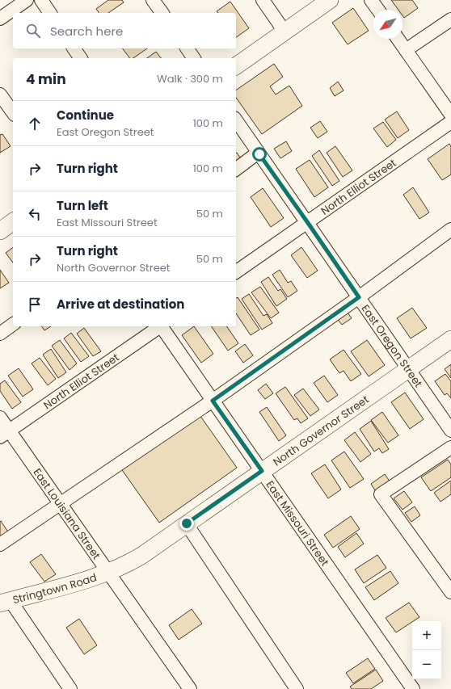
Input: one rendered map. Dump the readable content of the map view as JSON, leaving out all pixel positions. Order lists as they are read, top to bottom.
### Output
{
  "streets": {
    "main road": ["North Governor Street", "Stringtown Road"],
    "street": [
      "North Elliot Street",
      "East Oregon Street",
      "East Louisiana Street",
      "East Missouri Street"
    ]
  },
  "crossings": [
    ["North Elliot Street", "East Oregon Street"],
    ["North Elliot Street", "East Louisiana Street"],
    ["East Oregon Street", "North Governor Street"],
    ["North Governor Street", "East Louisiana Street"],
    ["North Governor Street", "East Missouri Street"],
    ["North Governor Street", "Stringtown Road"],
    ["East Louisiana Street", "Stringtown Road"]
  ],
  "north": "bottom left",
  "page": {
    "search": "Search here",
    "heading": ["4 min", "Walk · 300 m"],
    "list": [
      ["Continue", "East Oregon Street", "100 m"],
      ["Turn right", "100 m"],
      ["Turn left", "East Missouri Street", "50 m"],
      ["Turn right", "North Governor Street", "50 m"],
      "Arrive at destination"
    ],
    "map_buttons": ["+", "−"]
  }
}
